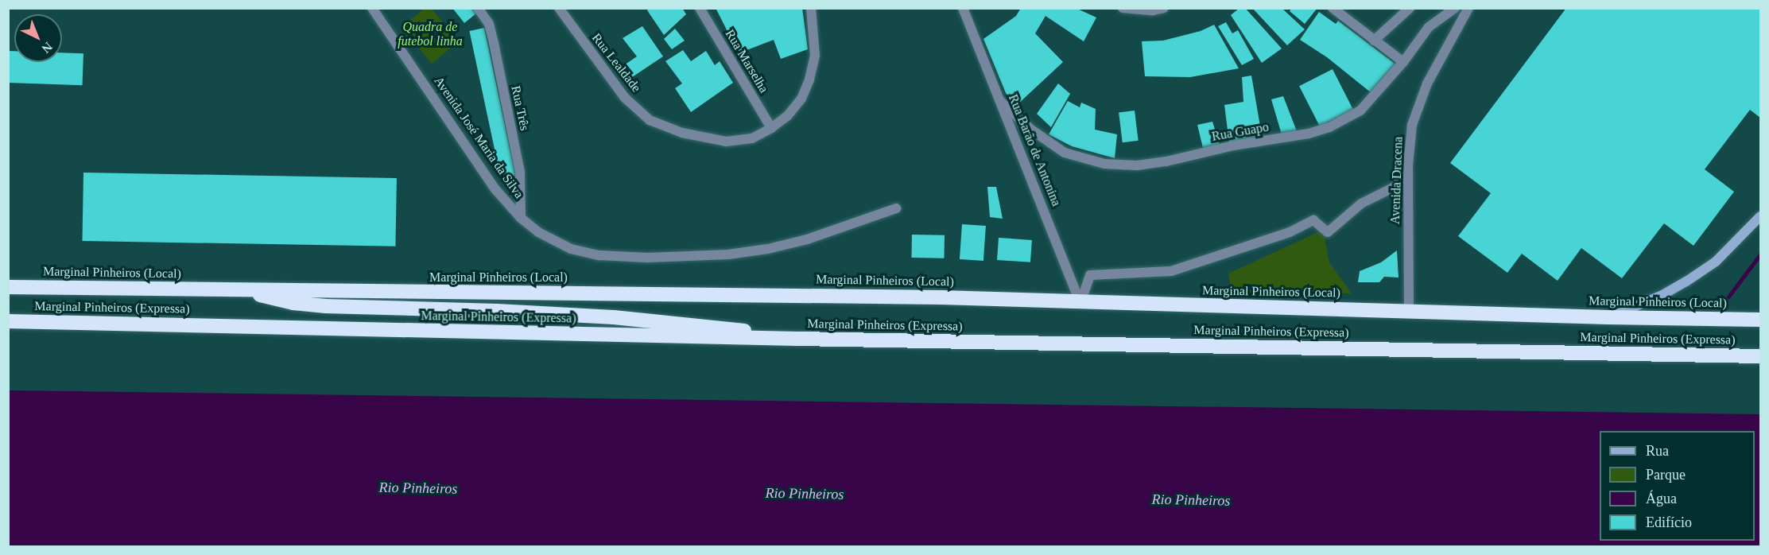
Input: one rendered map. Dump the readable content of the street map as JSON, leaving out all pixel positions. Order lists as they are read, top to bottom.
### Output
{
  "streets": {
    "highway": ["Marginal Pinheiros (Local)", "Marginal Pinheiros (Expressa)"],
    "street": [
      "Rua Marselha",
      "Rua Lealdade",
      "Rua Três",
      "Rua Guapo",
      "Avenida José Maria da Silva",
      "Rua Barão de Antonina",
      "Avenida Dracena"
    ]
  },
  "crossings": [
    ["Rua Marselha", "Rua Lealdade"],
    ["Rua Três", "Avenida José Maria da Silva"],
    ["Rua Guapo", "Rua Barão de Antonina"],
    ["Rua Barão de Antonina", "Marginal Pinheiros (Local)"],
    ["Avenida Dracena", "Marginal Pinheiros (Local)"]
  ],
  "water": ["Rio Pinheiros"],
  "parks": ["Quadra de futebol linha"],
  "legend": [
    "Rua",
    "Parque",
    "Água",
    "Edifício"
  ],
  "north": "bottom right"
}
